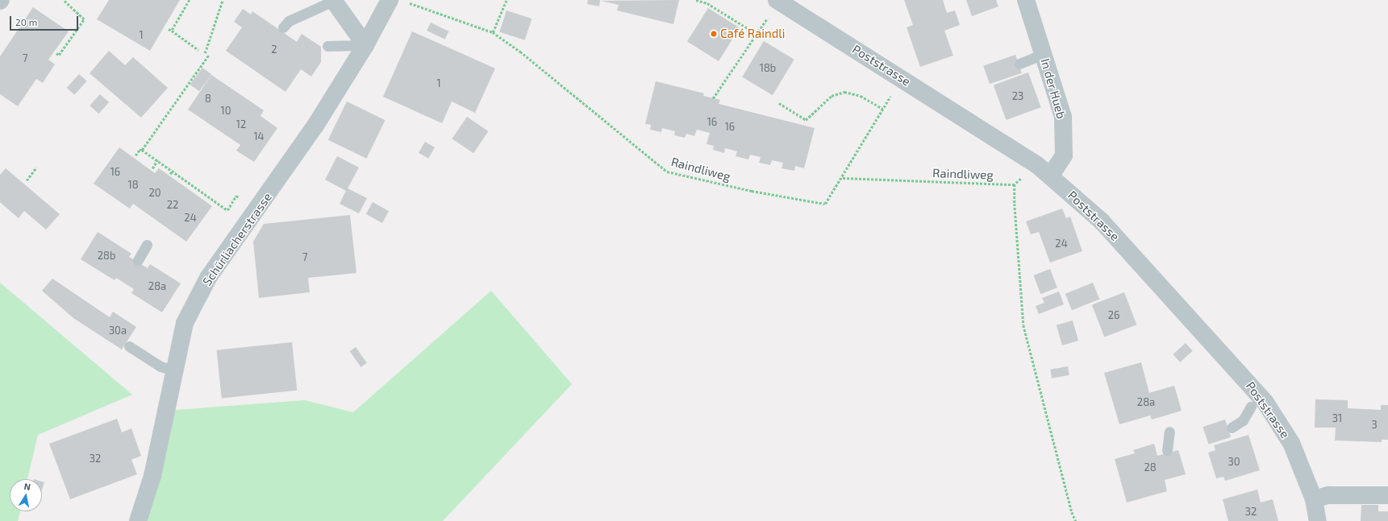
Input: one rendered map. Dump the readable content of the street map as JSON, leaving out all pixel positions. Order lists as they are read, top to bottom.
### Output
{
  "streets": {
    "street": ["Poststrasse", "In der Hueb", "Schürliacherstrasse"],
    "path": ["Raindliweg"]
  },
  "crossings": [
    ["Poststrasse", "In der Hueb"],
    ["Raindliweg", "Schürliacherstrasse"]
  ],
  "places": ["Café Raindli"],
  "house_numbers": [
    "1",
    "2",
    "7",
    "18b",
    "1",
    "23",
    "8",
    "10",
    "16",
    "12",
    "16",
    "14",
    "16",
    "18",
    "20",
    "22",
    "24",
    "24",
    "28b",
    "7",
    "28a",
    "26",
    "30a",
    "28a",
    "31",
    "3",
    "32",
    "30",
    "28",
    "32"
  ],
  "scale_bar": "20 m",
  "north": "top"
}
